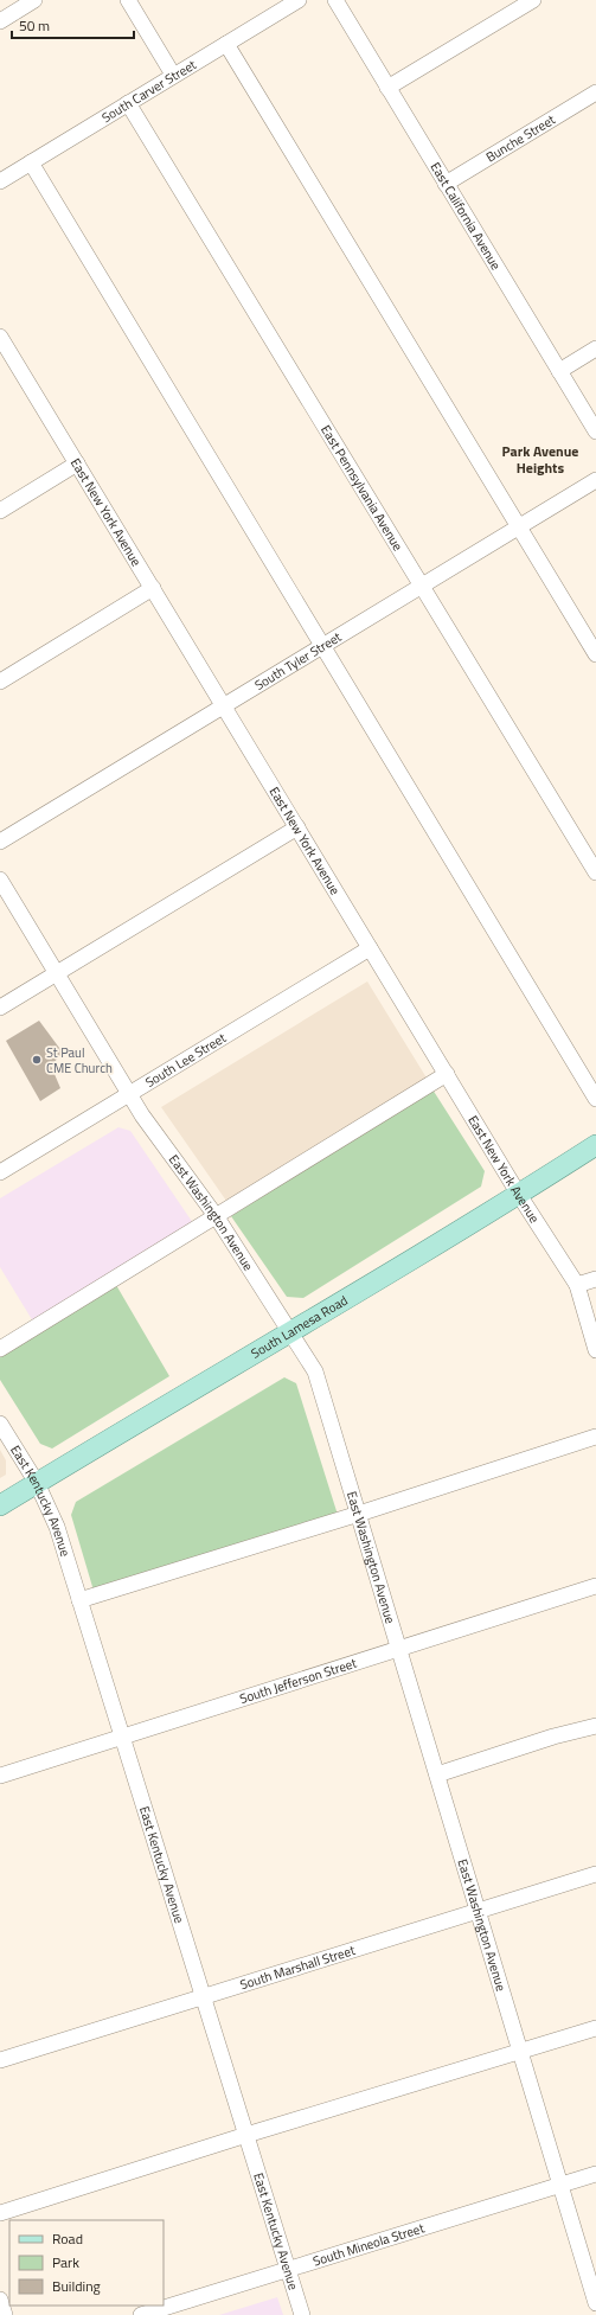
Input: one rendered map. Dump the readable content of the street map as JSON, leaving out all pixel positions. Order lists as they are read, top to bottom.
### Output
{
  "streets": {
    "main road": ["South Lamesa Road"],
    "street": [
      "South Carver Street",
      "Bunche Street",
      "East California Avenue",
      "East Pennsylvania Avenue",
      "East New York Avenue",
      "South Tyler Street",
      "South Lee Street",
      "East Washington Avenue",
      "East Kentucky Avenue",
      "South Jefferson Street",
      "South Marshall Street",
      "South Mineola Street"
    ]
  },
  "crossings": [
    ["South Carver Street", "East Pennsylvania Avenue"],
    ["Bunche Street", "East California Avenue"],
    ["East Pennsylvania Avenue", "South Tyler Street"],
    ["East New York Avenue", "South Tyler Street"],
    ["East New York Avenue", "South Lee Street"],
    ["East New York Avenue", "South Lamesa Road"],
    ["South Lee Street", "East Washington Avenue"],
    ["East Washington Avenue", "South Lamesa Road"],
    ["East Washington Avenue", "South Jefferson Street"],
    ["East Washington Avenue", "South Marshall Street"],
    ["East Washington Avenue", "South Mineola Street"],
    ["South Lamesa Road", "East Kentucky Avenue"],
    ["East Kentucky Avenue", "South Jefferson Street"],
    ["East Kentucky Avenue", "South Marshall Street"],
    ["East Kentucky Avenue", "South Mineola Street"]
  ],
  "districts": ["Park Avenue Heights"],
  "places": ["St Paul CME Church"],
  "legend": ["Road", "Park", "Building"],
  "scale_bar": "50 m"
}
